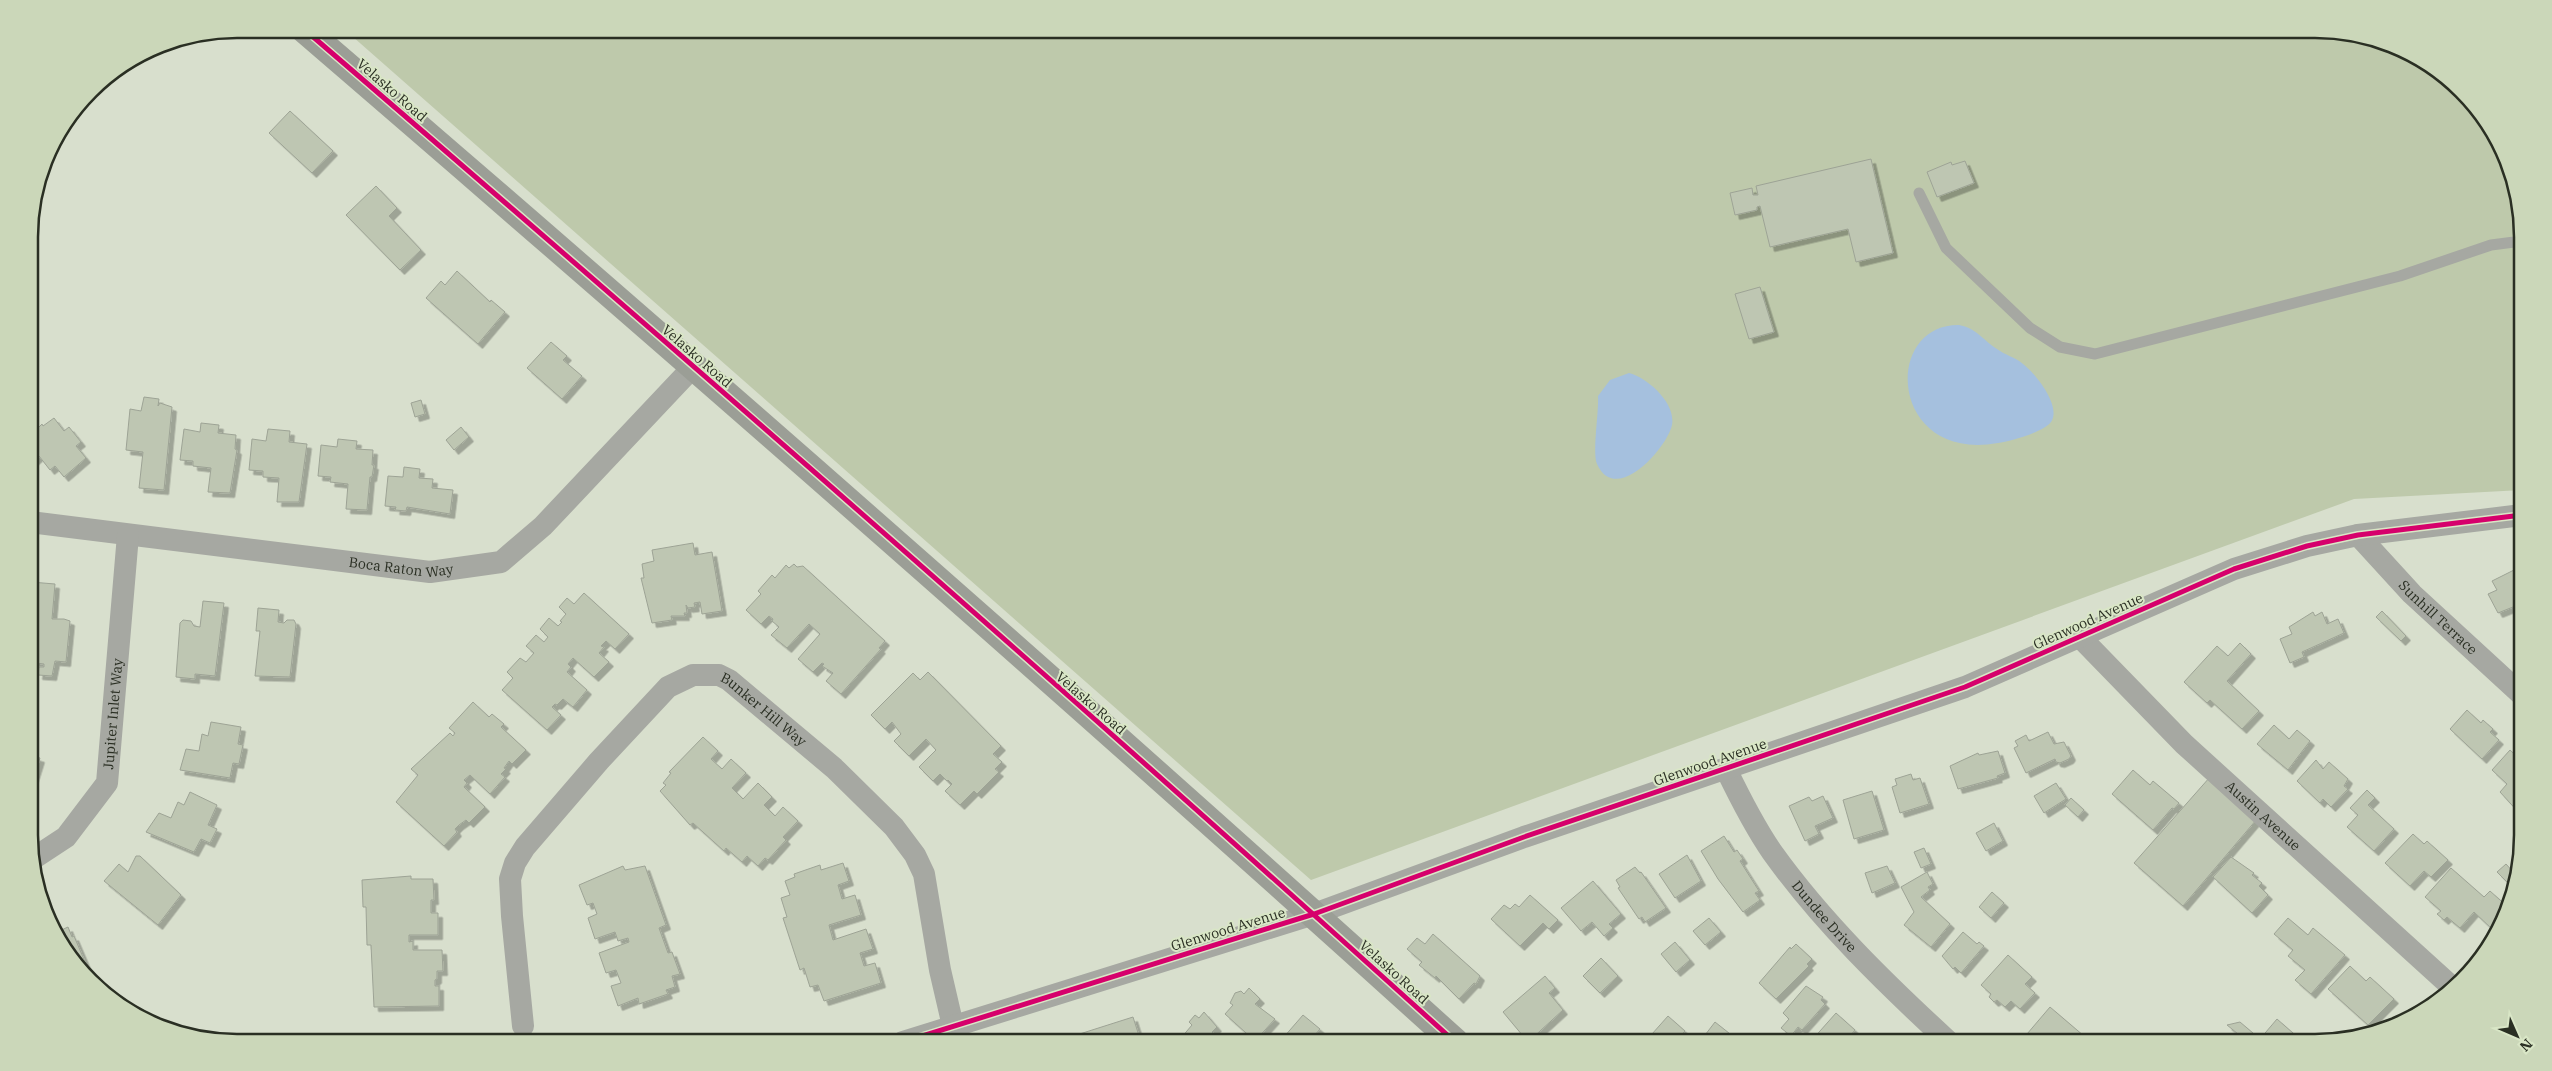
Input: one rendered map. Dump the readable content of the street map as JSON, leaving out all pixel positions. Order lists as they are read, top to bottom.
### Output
{
  "streets": {
    "street": [
      "Velasko Road",
      "Boca Raton Way",
      "Sunhill Terrace",
      "Glenwood Avenue",
      "Bunker Hill Way",
      "Jupiter Inlet Way",
      "Austin Avenue",
      "Dundee Drive"
    ]
  },
  "crossings": [
    ["Velasko Road", "Boca Raton Way"],
    ["Velasko Road", "Glenwood Avenue"],
    ["Boca Raton Way", "Jupiter Inlet Way"],
    ["Sunhill Terrace", "Glenwood Avenue"],
    ["Glenwood Avenue", "Bunker Hill Way"],
    ["Glenwood Avenue", "Austin Avenue"],
    ["Glenwood Avenue", "Dundee Drive"]
  ],
  "north": "bottom right"
}
